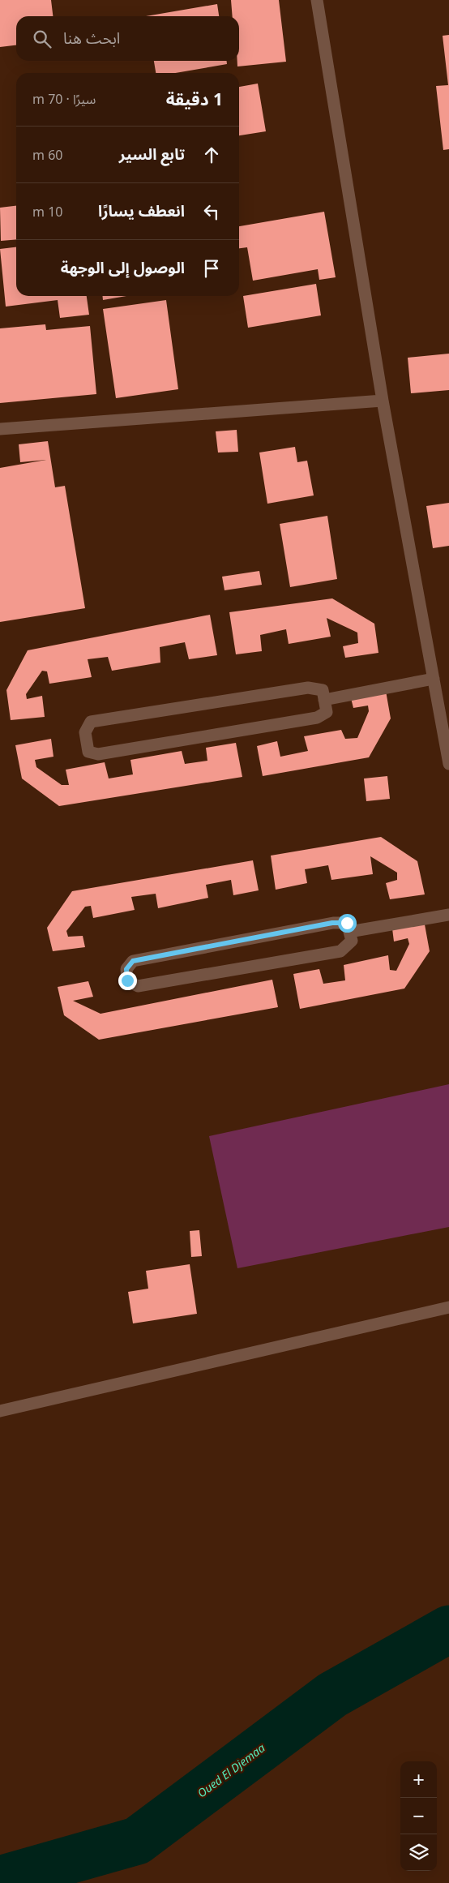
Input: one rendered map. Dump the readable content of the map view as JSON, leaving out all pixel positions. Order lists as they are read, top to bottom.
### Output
{
  "water": ["Oued El Djemaa"],
  "page": {
    "search": "ابحث هنا",
    "heading": ["1 دقيقة", "سيرًا · 70 m"],
    "list": [
      ["تابع السير", "60 m"],
      ["انعطف يسارًا", "10 m"],
      "الوصول إلى الوجهة"
    ],
    "map_buttons": ["+", "−"]
  }
}
